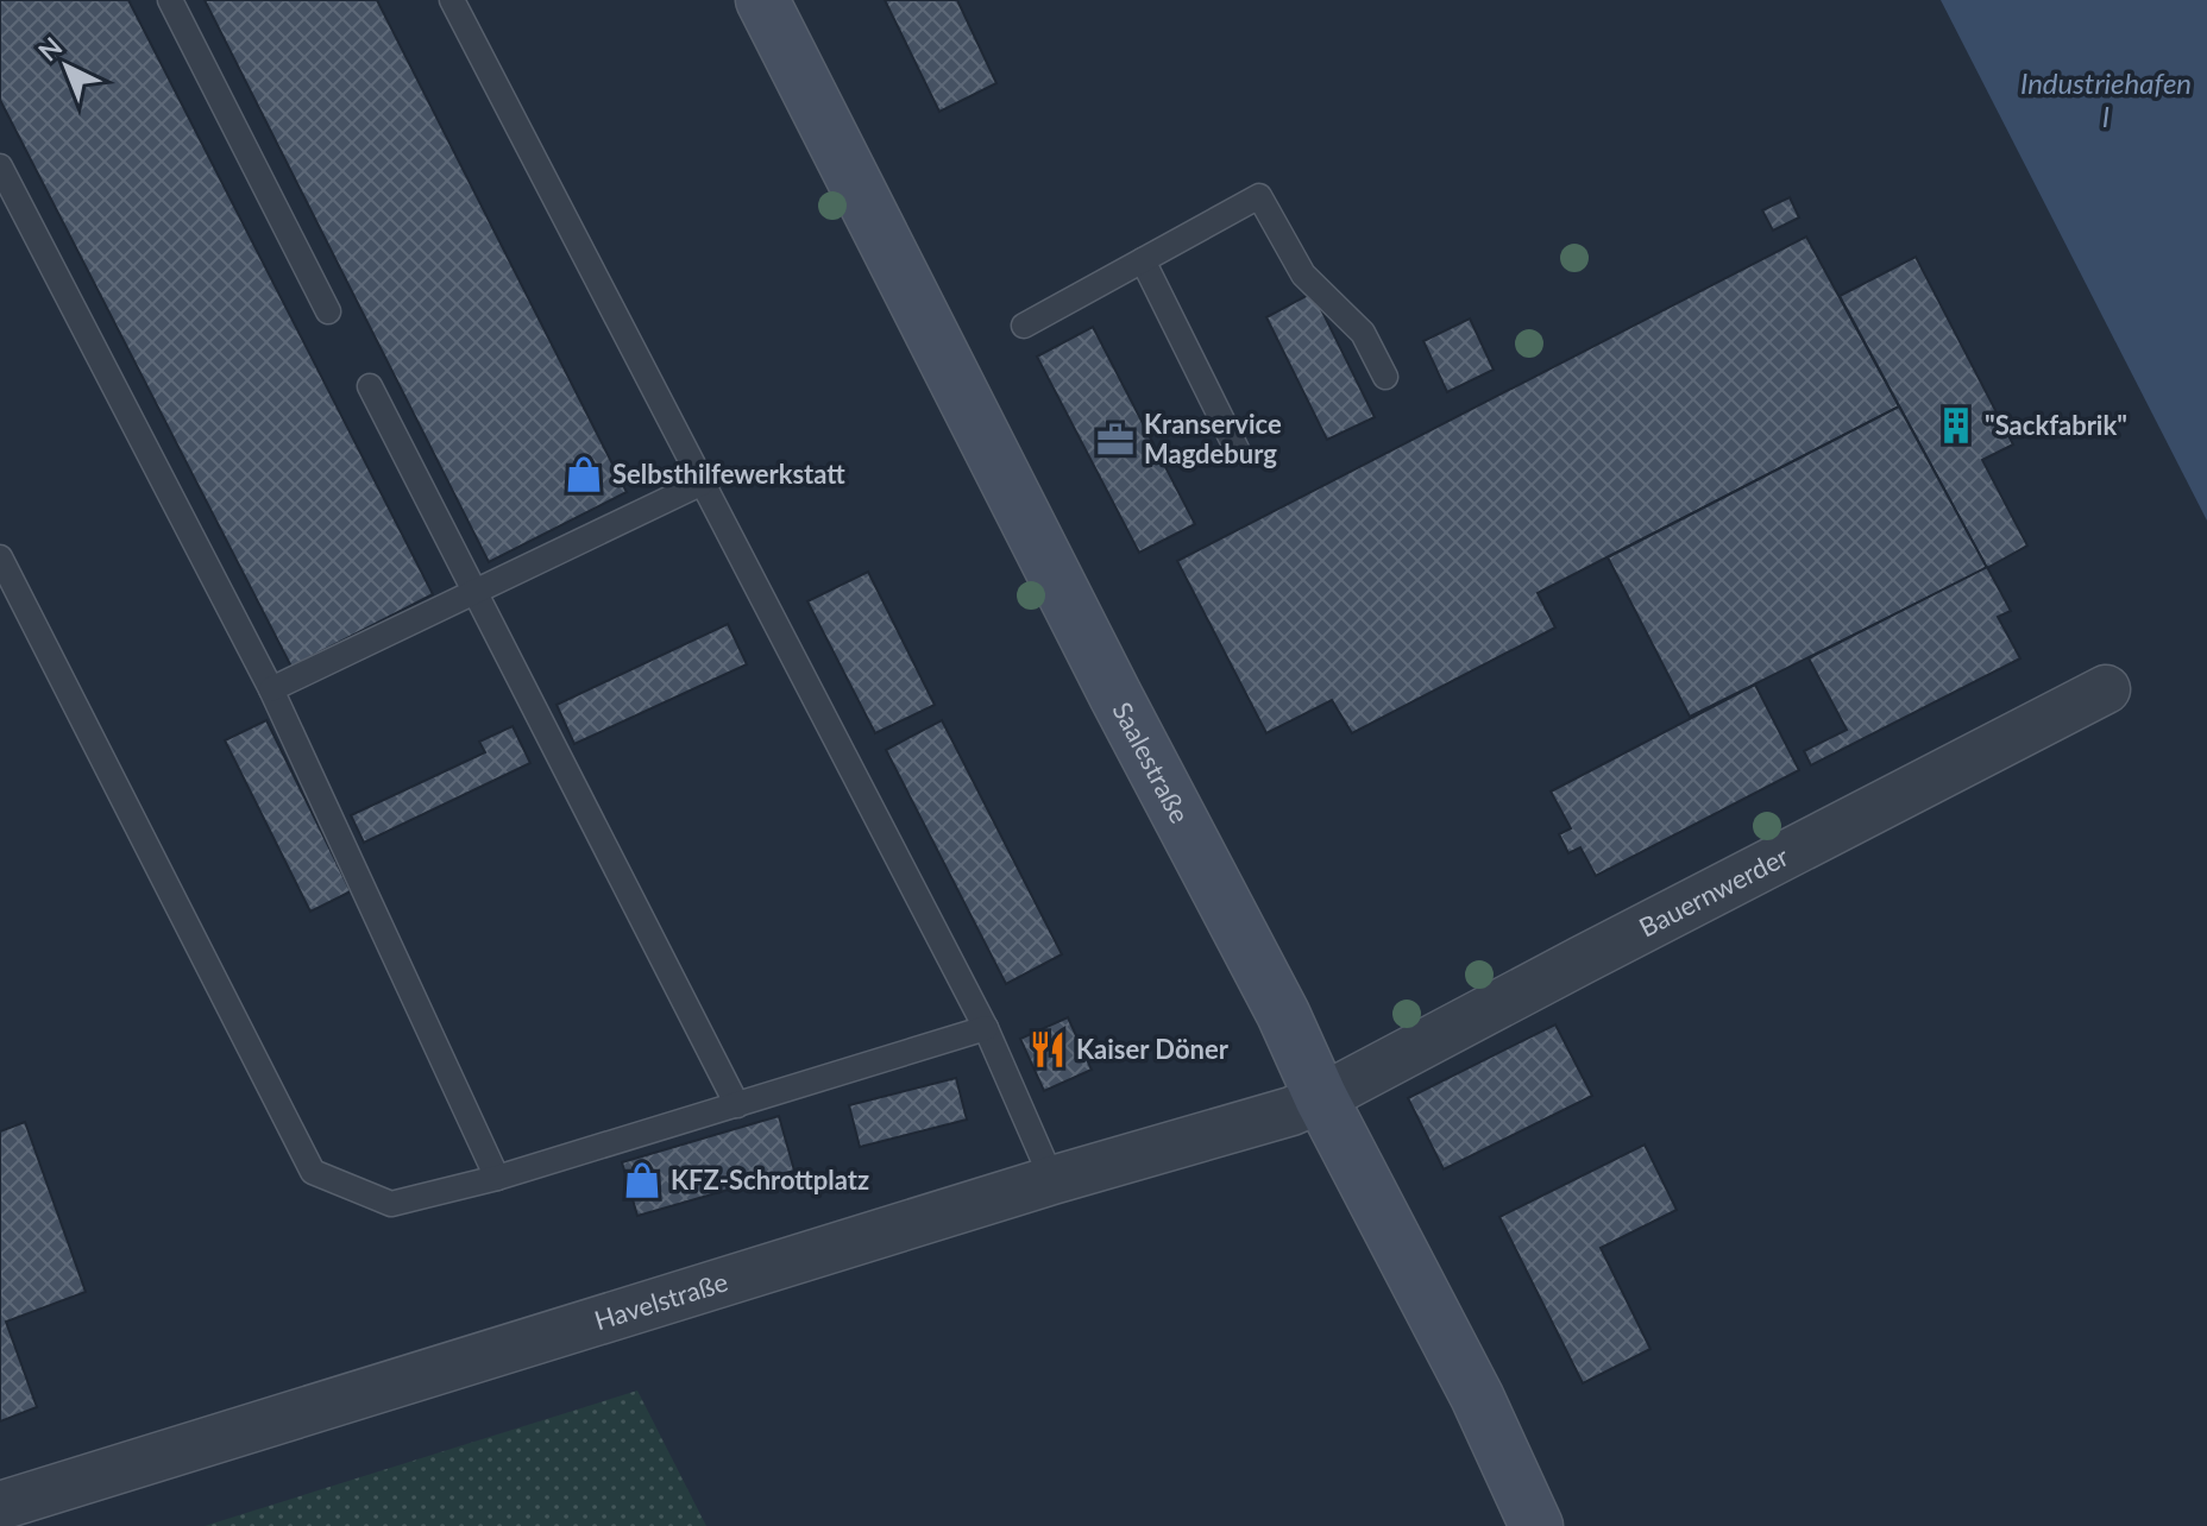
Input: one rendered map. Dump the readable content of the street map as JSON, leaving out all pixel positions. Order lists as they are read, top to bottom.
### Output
{
  "streets": {
    "main road": ["Saalestraße"],
    "street": ["Bauernwerder", "Havelstraße"]
  },
  "crossings": [
    ["Saalestraße", "Bauernwerder"],
    ["Saalestraße", "Havelstraße"],
    ["Bauernwerder", "Havelstraße"]
  ],
  "water": ["Industriehafen I"],
  "places": {
    "building": ["\"Sackfabrik\""],
    "office": ["Kranservice Magdeburg"],
    "shop": ["Selbsthilfewerkstatt", "KFZ-Schrottplatz"],
    "restaurant": ["Kaiser Döner"]
  },
  "north": "top left"
}
